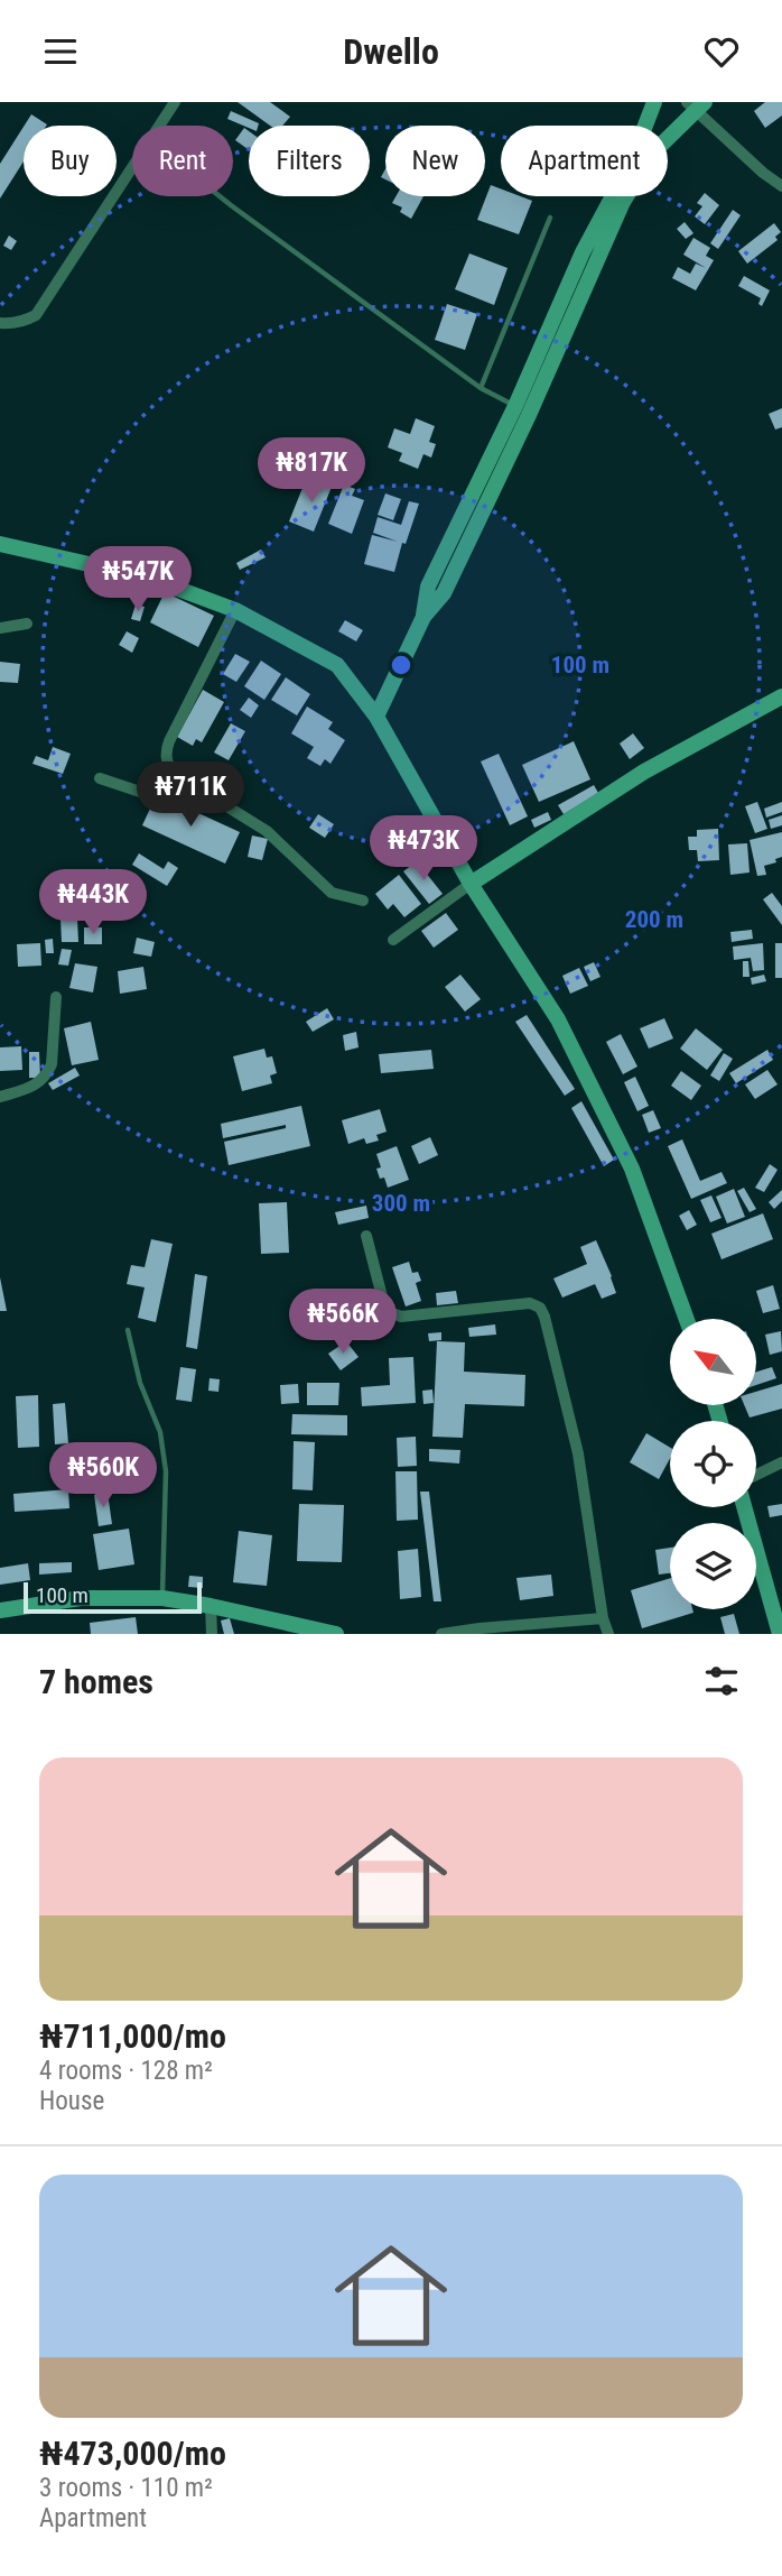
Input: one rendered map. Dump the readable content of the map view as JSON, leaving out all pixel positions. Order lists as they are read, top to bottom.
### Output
{
  "scale_bar": "100 m",
  "north": "top left",
  "page": {
    "header": "Dwello",
    "chip": [
      "Buy",
      "Rent",
      "Filters",
      "New",
      "Apartment"
    ],
    "price": [
      "₦817K",
      "₦547K",
      "₦711K",
      "₦473K",
      "₦443K",
      "₦566K",
      "₦560K"
    ],
    "scale": "100 m",
    "heading": "7 homes",
    "list": [
      {
        "name": "₦711,000/mo",
        "note": "4 rooms · 128 m² · House"
      },
      {
        "name": "₦473,000/mo",
        "note": "3 rooms · 110 m² · Apartment"
      }
    ]
  },
  "rings": ["100 m", "200 m", "300 m"]
}
